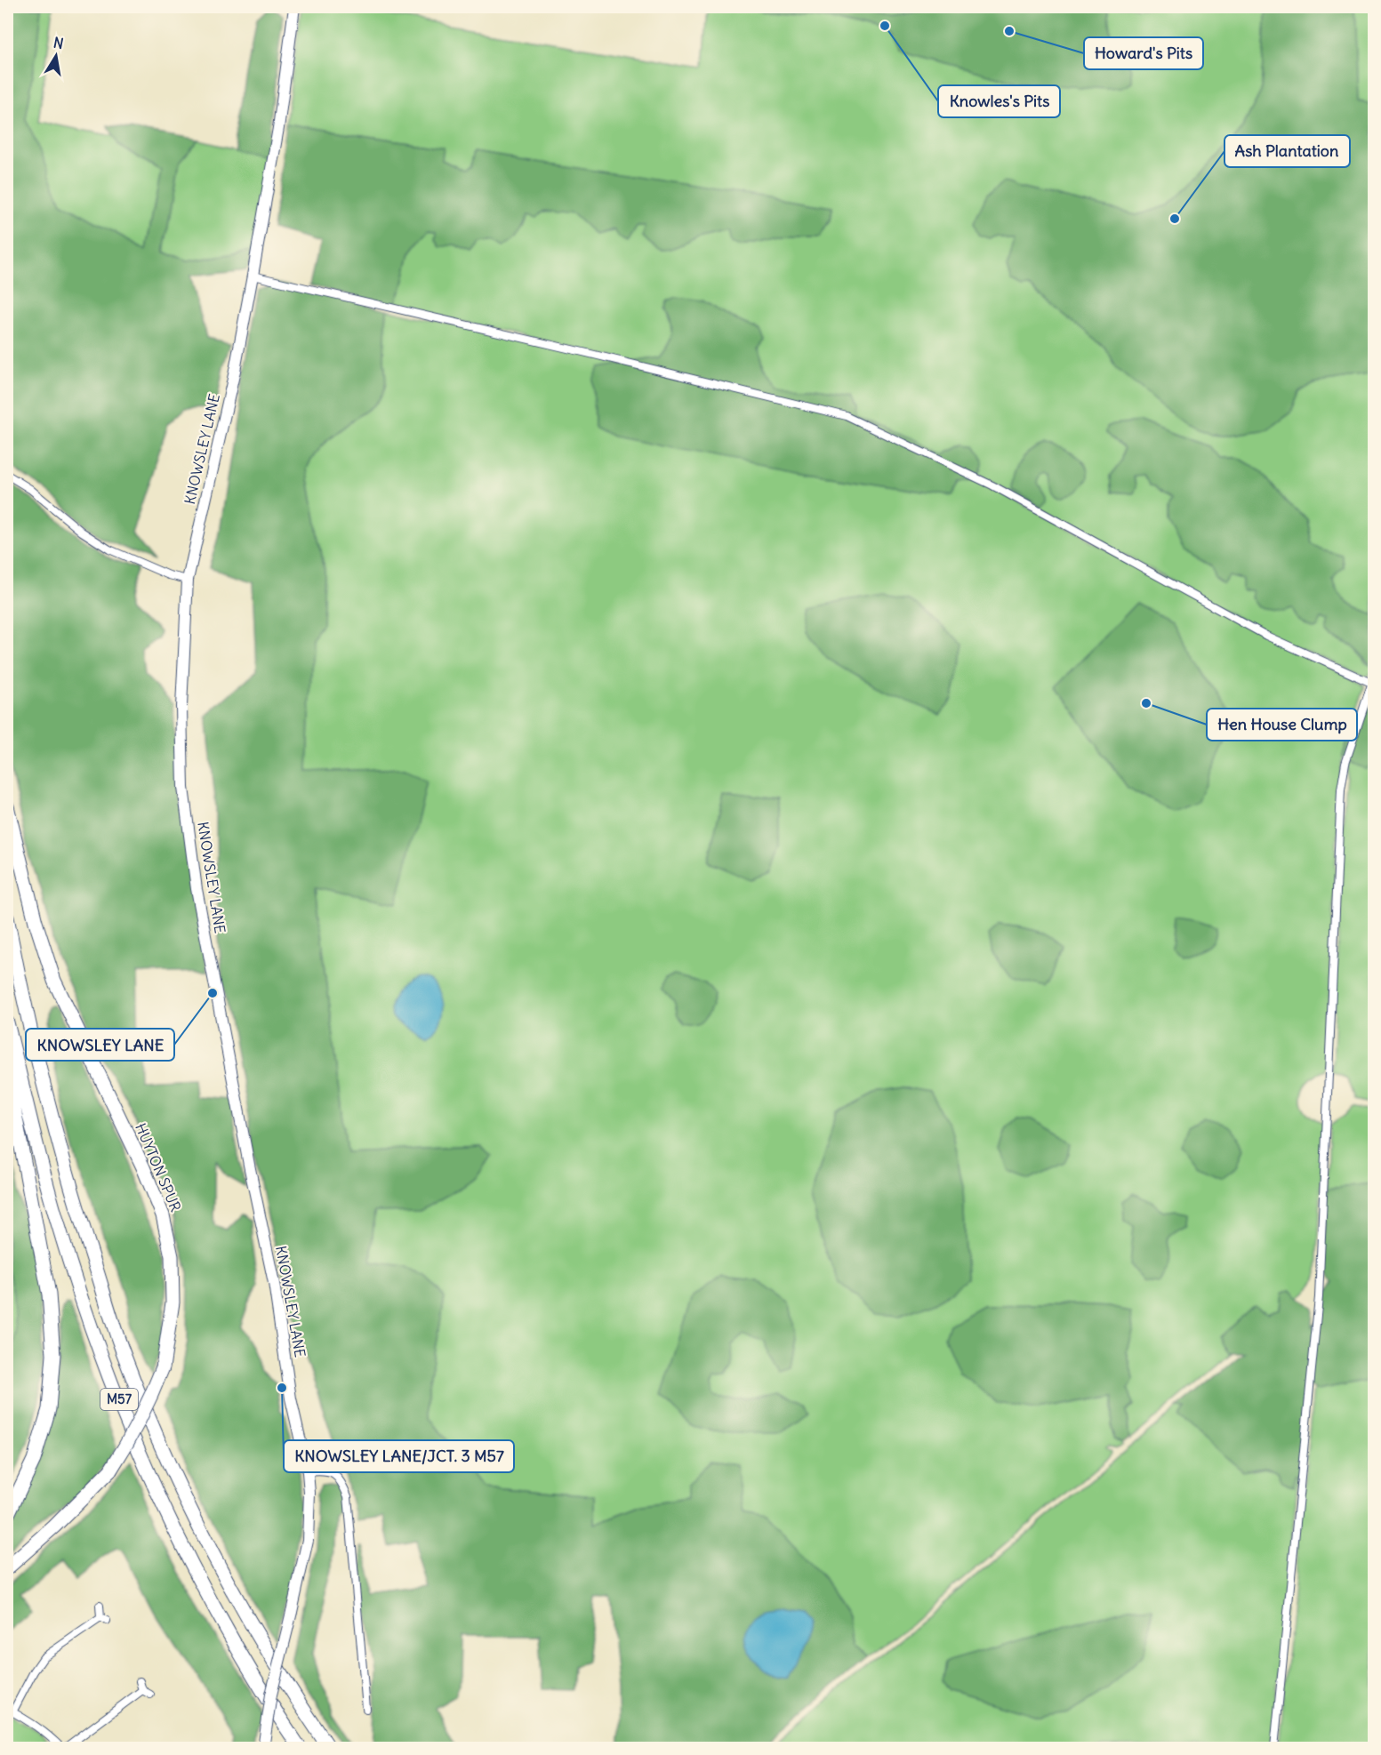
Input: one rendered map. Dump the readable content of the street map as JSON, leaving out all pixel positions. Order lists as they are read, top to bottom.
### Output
{
  "streets": {
    "highway": ["HUYTON SPUR", "M57"],
    "main road": ["KNOWSLEY LANE"]
  },
  "places": [
    "Knowles's Pits",
    "Howard's Pits",
    "Ash Plantation",
    "Hen House Clump",
    "KNOWSLEY LANE",
    "KNOWSLEY LANE/JCT. 3 M57"
  ],
  "north": "top"
}
